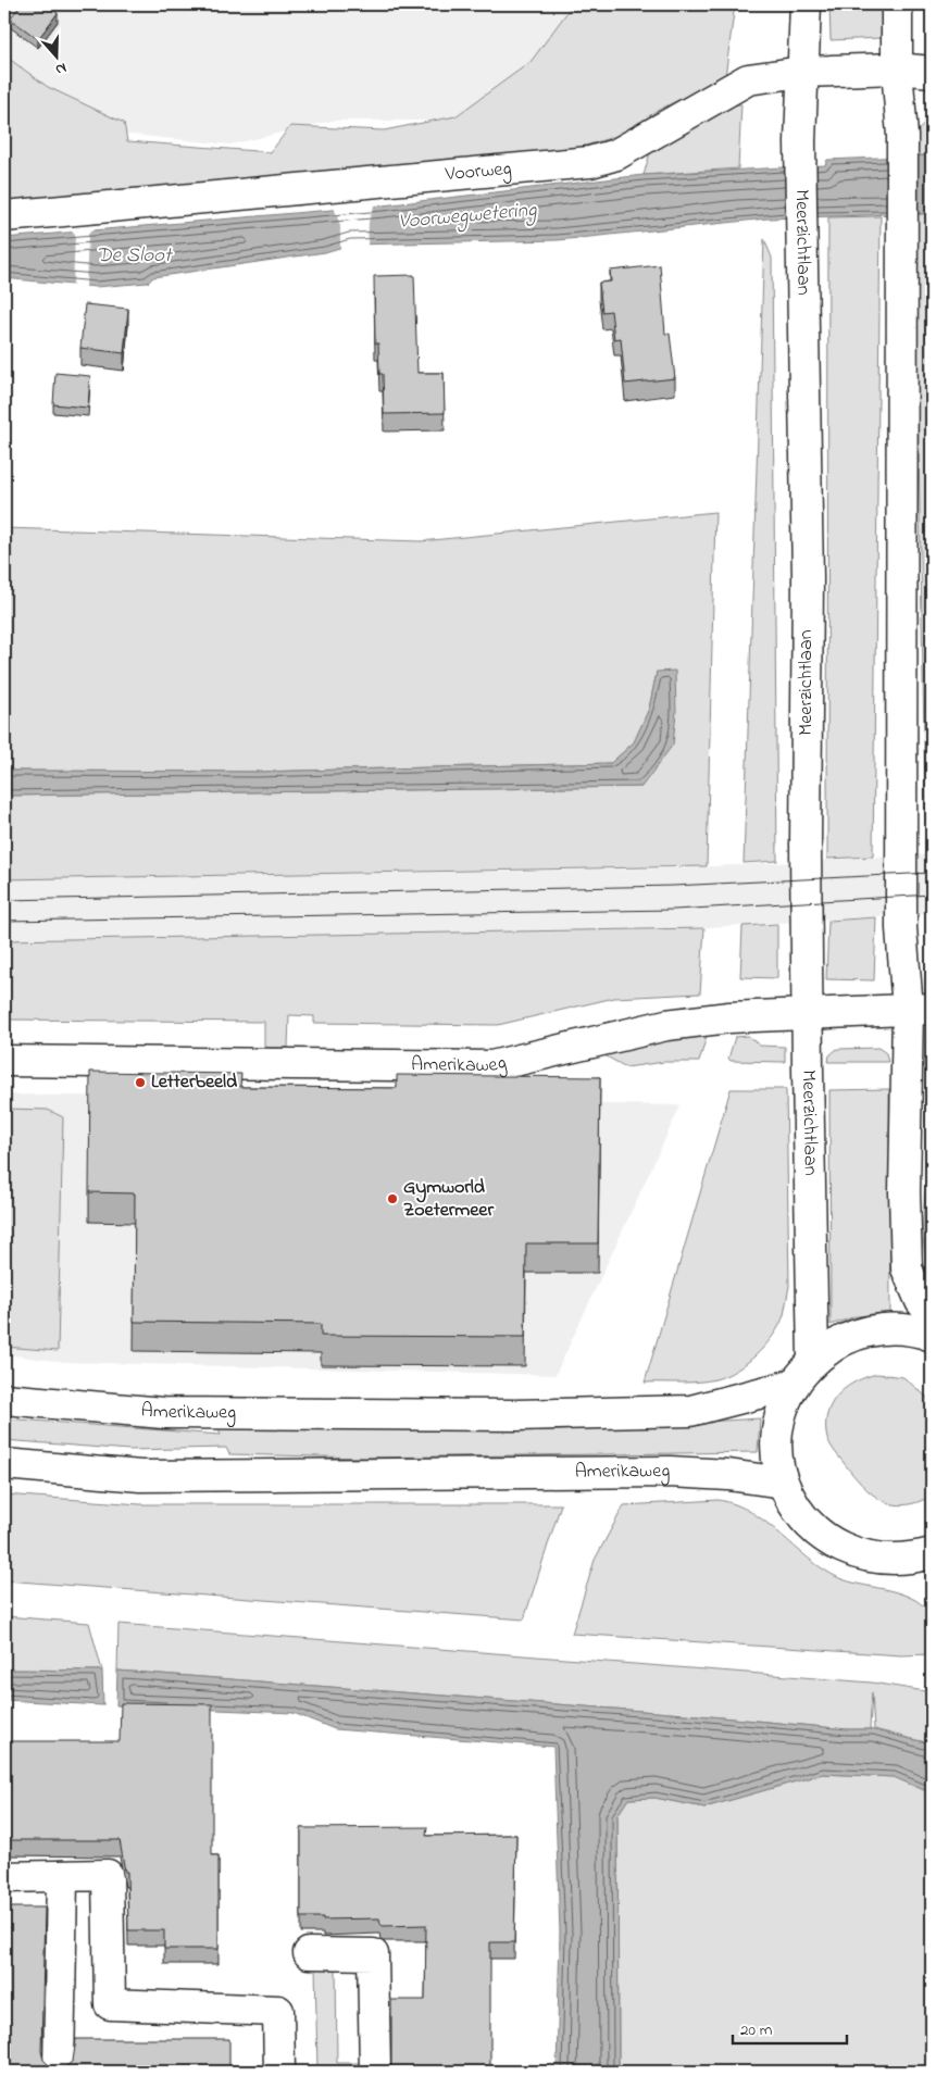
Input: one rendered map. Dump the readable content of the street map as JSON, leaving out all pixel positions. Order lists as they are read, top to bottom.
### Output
{
  "streets": {
    "street": ["Voorweg", "Meerzichtlaan", "Amerikaweg"]
  },
  "crossings": [
    ["Voorweg", "Meerzichtlaan"],
    ["Meerzichtlaan", "Amerikaweg"]
  ],
  "water": ["Voorwegwetering", "De Sloot"],
  "places": ["Letterbeeld", "Gymworld Zoetermeer"],
  "scale_bar": "20 m",
  "north": "bottom"
}
